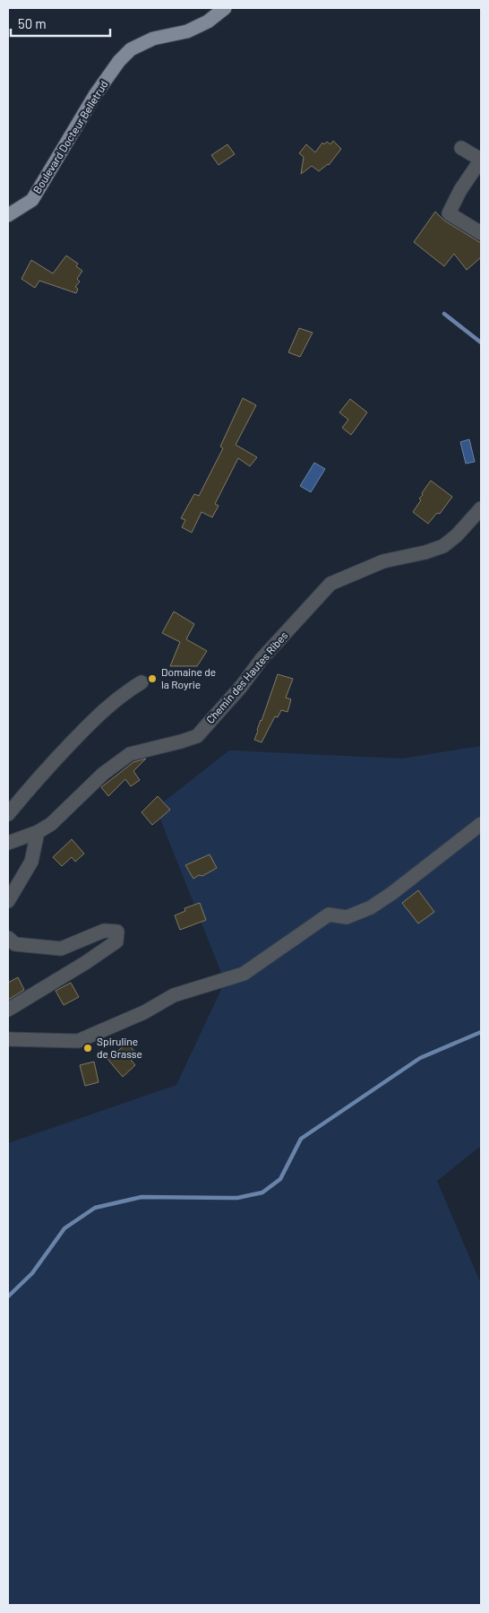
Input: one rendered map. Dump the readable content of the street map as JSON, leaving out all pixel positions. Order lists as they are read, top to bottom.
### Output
{
  "streets": {
    "main road": ["Boulevard Docteur Belletrud"],
    "street": ["Chemin des Hautes Ribes"]
  },
  "places": ["Domaine de la Royrie", "Spiruline de Grasse"],
  "scale_bar": "50 m"
}
